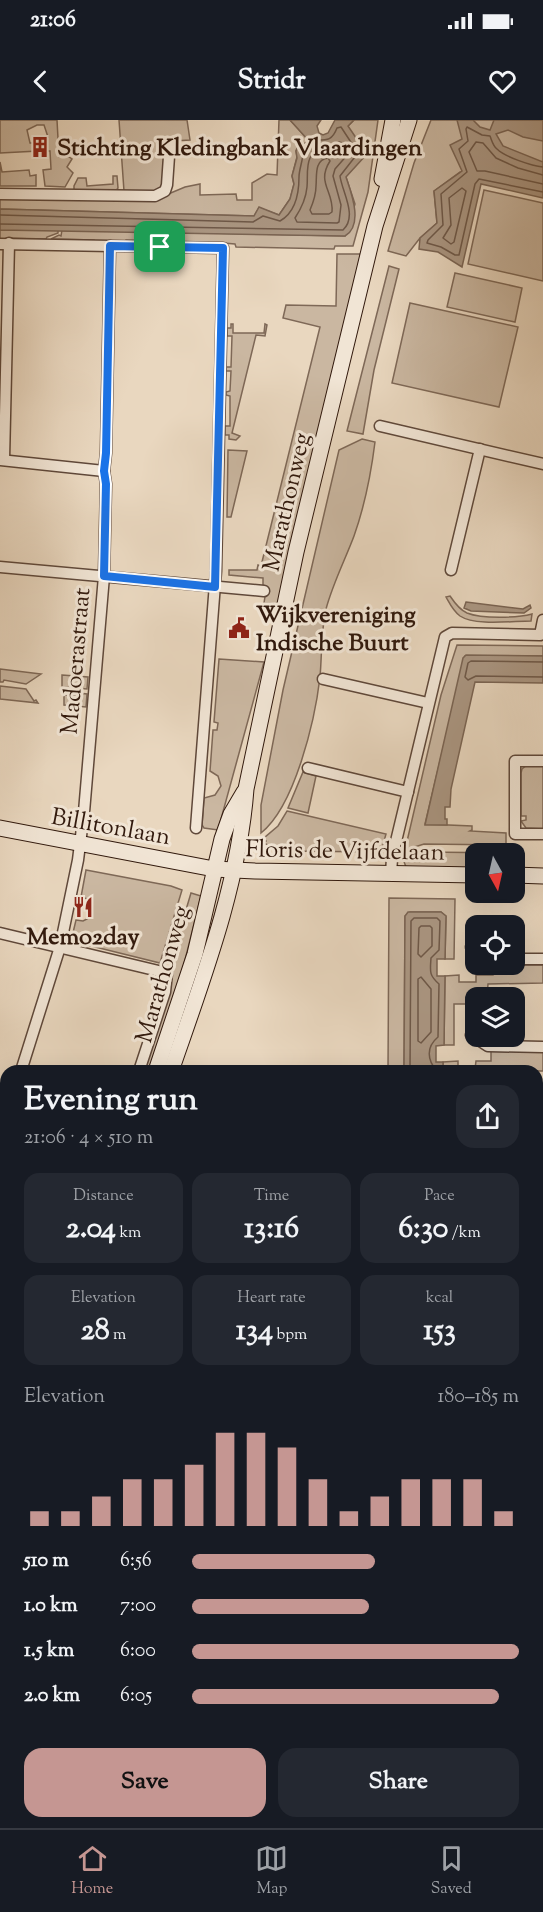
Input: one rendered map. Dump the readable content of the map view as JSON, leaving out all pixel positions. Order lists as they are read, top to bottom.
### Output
{
  "streets": {
    "main road": ["Marathonweg", "Billitonlaan", "Floris de Vijfdelaan"],
    "street": ["Madoerastraat"]
  },
  "crossings": [
    ["Marathonweg", "Billitonlaan"],
    ["Marathonweg", "Floris de Vijfdelaan"],
    ["Madoerastraat", "Billitonlaan"],
    ["Billitonlaan", "Floris de Vijfdelaan"]
  ],
  "places": {
    "building": ["Stichting Kledingbank Vlaardingen"],
    "public building": ["Wijkvereniging Indische Buurt"],
    "restaurant": ["Memo2day"]
  },
  "north": "bottom",
  "page": {
    "status": "21:06",
    "header": "Stridr",
    "heading": ["Evening run", "21:06 · 4 × 510 m"],
    "stats": [
      ["Distance", "2.04 km"],
      ["Time", "13:16"],
      ["Pace", "6:30 /km"],
      ["Elevation", "28 m"],
      ["Heart rate", "134 bpm"],
      ["kcal", "153"]
    ],
    "chart": ["Elevation", "180–185 m"],
    "list": [
      {
        "name": "510 m",
        "note": "6:56"
      },
      {
        "name": "1.0 km",
        "note": "7:00"
      },
      {
        "name": "1.5 km",
        "note": "6:00"
      },
      {
        "name": "2.0 km",
        "note": "6:05"
      }
    ],
    "buttons": ["Save", "Share"],
    "tabs": ["Home", "Map", "Saved"]
  }
}
